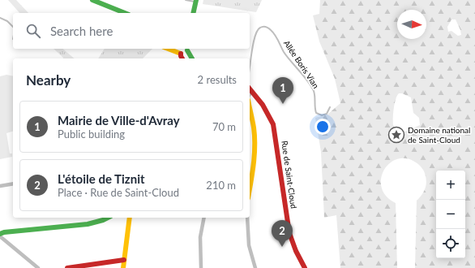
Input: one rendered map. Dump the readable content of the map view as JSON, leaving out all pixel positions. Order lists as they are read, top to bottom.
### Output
{
  "streets": {
    "main road": ["Rue de Saint-Cloud"],
    "lane": ["Allée Boris Vian"]
  },
  "places": {
    "place": ["Domaine national de Saint-Cloud"]
  },
  "north": "right",
  "page": {
    "search": "Search here",
    "heading": ["Nearby", "2 results"],
    "pins": ["1", "2"],
    "list": [
      {
        "mark": "1",
        "name": "Mairie de Ville-d'Avray",
        "note": "Public building",
        "value": "70 m"
      },
      {
        "mark": "2",
        "name": "L'étoile de Tiznit",
        "note": "Place · Rue de Saint-Cloud",
        "value": "210 m"
      }
    ],
    "map_buttons": ["+", "−"]
  }
}
